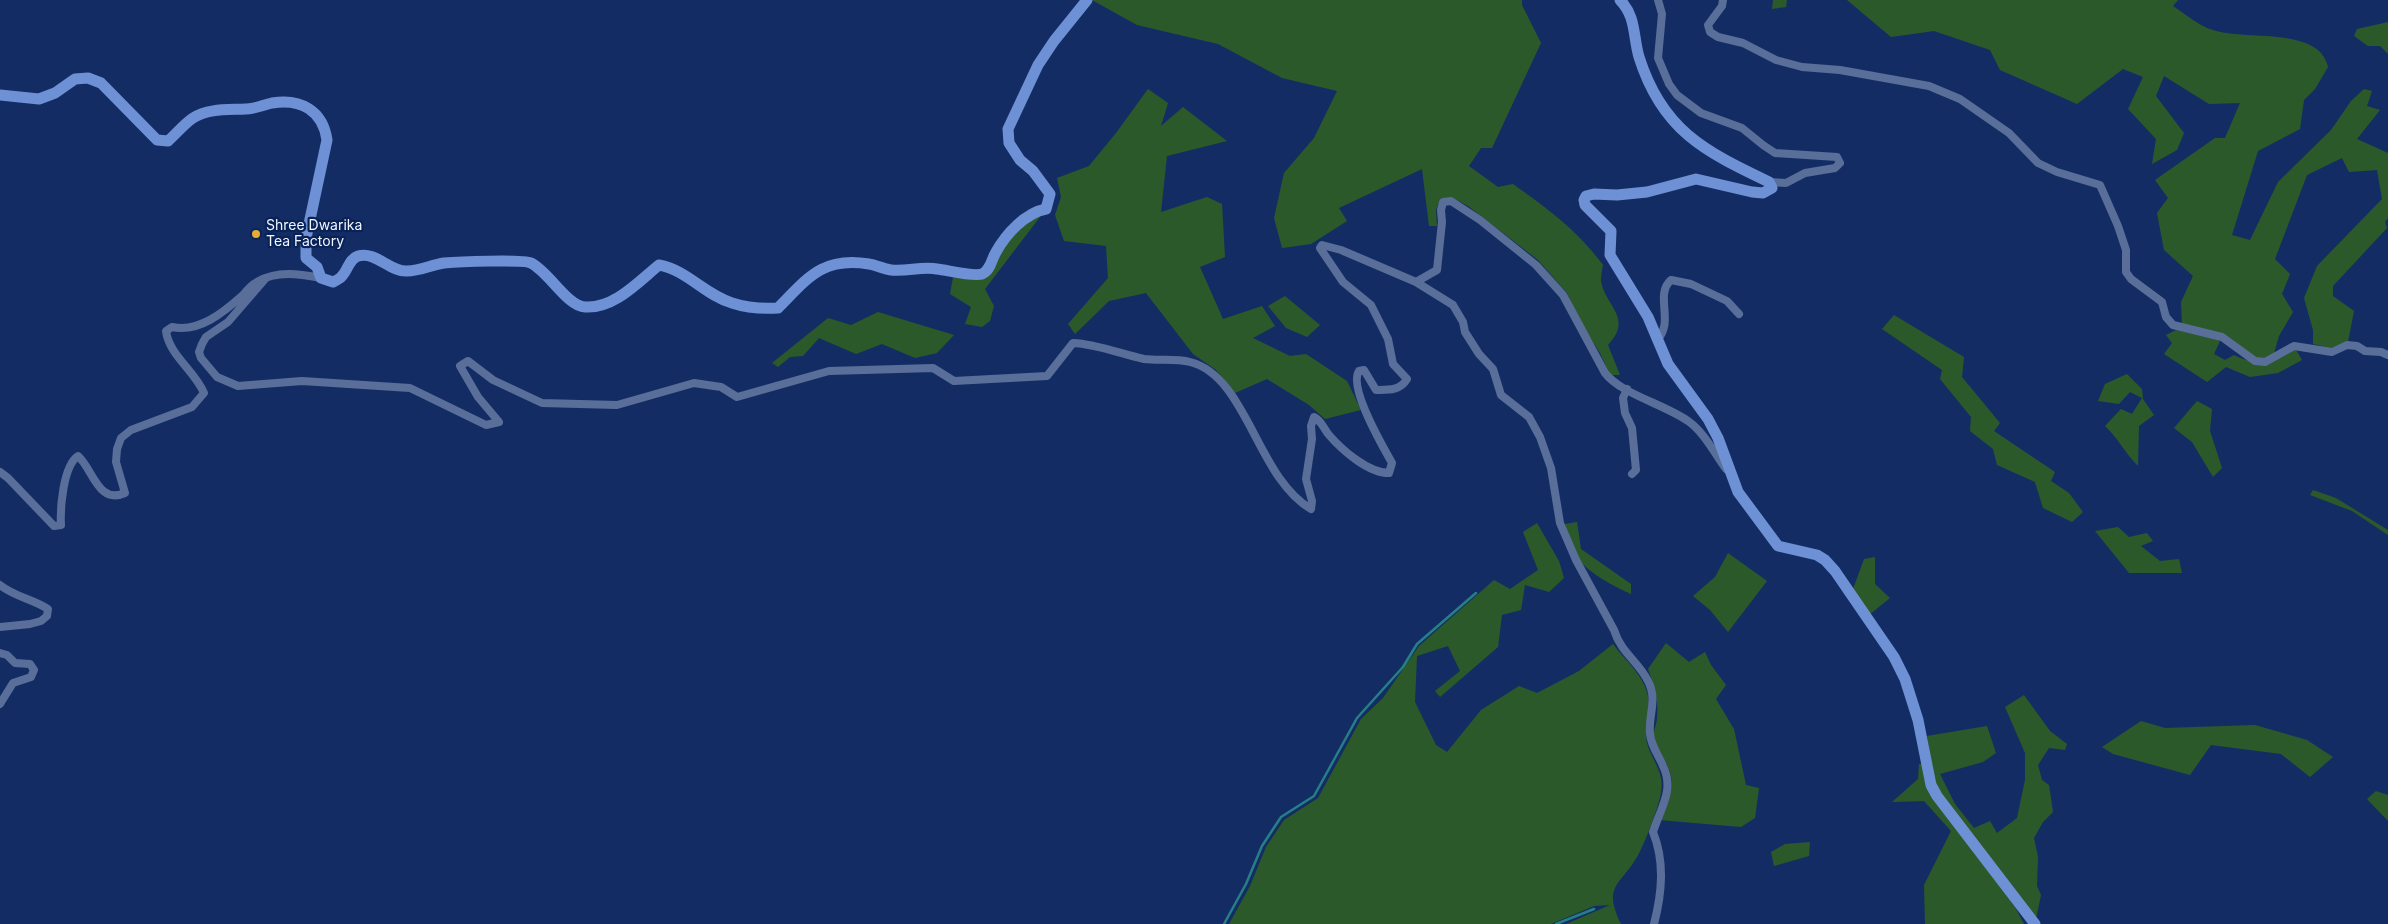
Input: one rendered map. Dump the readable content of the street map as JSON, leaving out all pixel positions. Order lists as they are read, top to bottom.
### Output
{
  "places": ["Shree Dwarika Tea Factory"]
}
